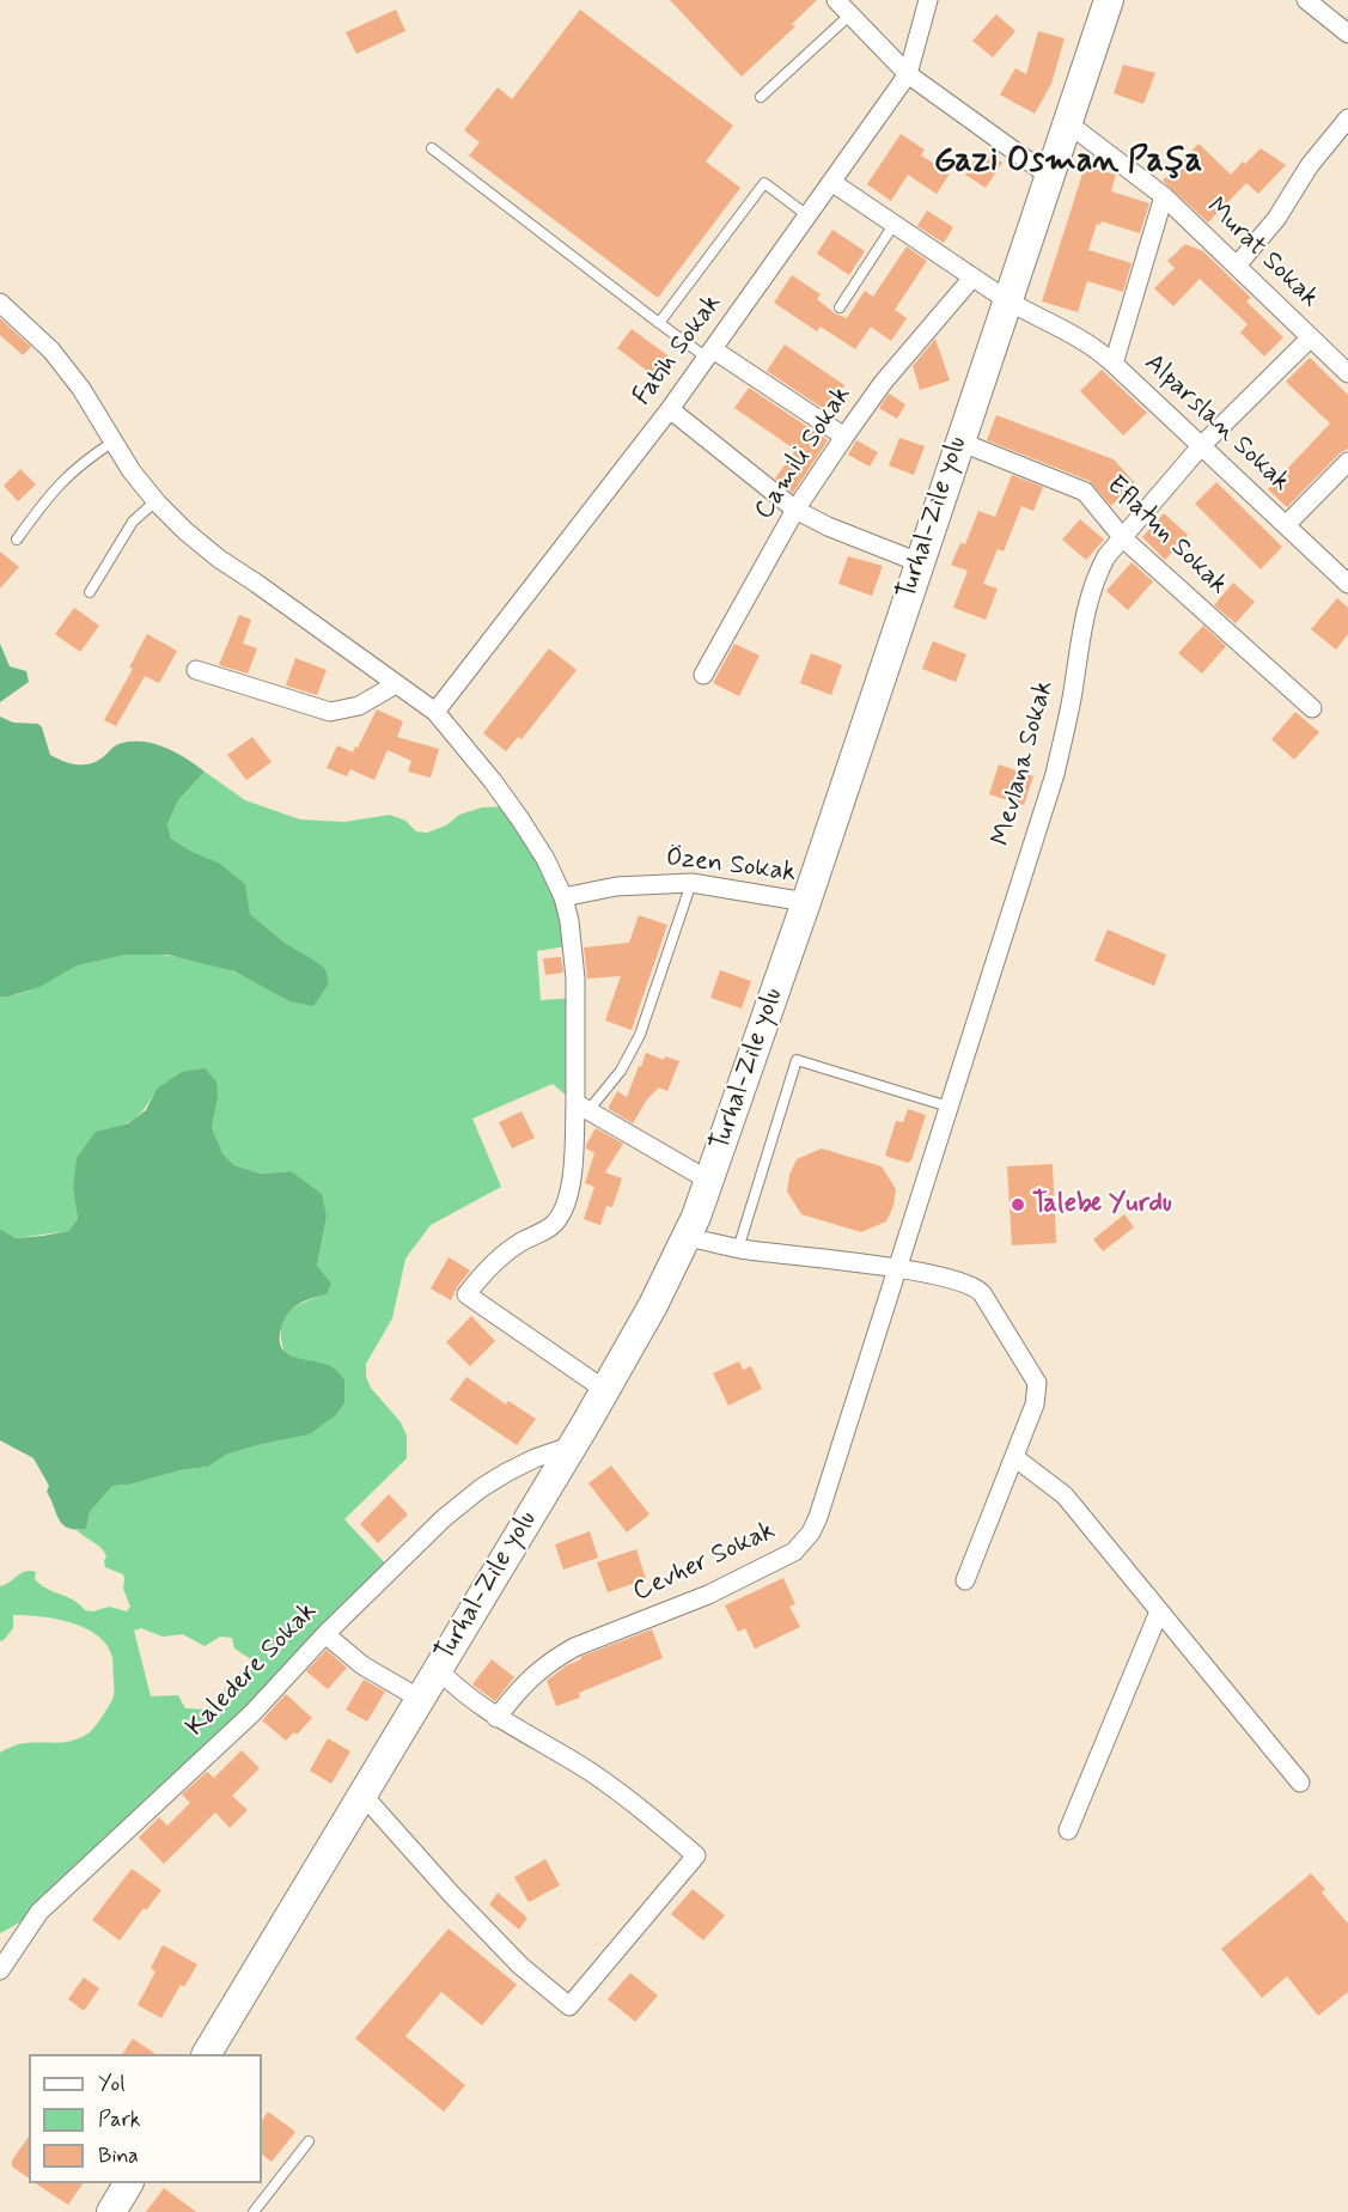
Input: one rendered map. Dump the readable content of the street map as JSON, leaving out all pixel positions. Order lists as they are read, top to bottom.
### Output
{
  "streets": {
    "main road": ["Turhal-Zile yolu"],
    "street": [
      "Murat Sokak",
      "Fatih Sokak",
      "Alparslan Sokak",
      "Camili Sokak",
      "Eflatun Sokak",
      "Mevlana Sokak",
      "Özen Sokak",
      "Cevher Sokak",
      "Kaledere Sokak"
    ]
  },
  "crossings": [
    ["Murat Sokak", "Alparslan Sokak"],
    ["Murat Sokak", "Turhal-Zile yolu"],
    ["Murat Sokak", "Mevlana Sokak"],
    ["Alparslan Sokak", "Mevlana Sokak"],
    ["Turhal-Zile yolu", "Eflatun Sokak"],
    ["Turhal-Zile yolu", "Özen Sokak"],
    ["Turhal-Zile yolu", "Kaledere Sokak"],
    ["Eflatun Sokak", "Mevlana Sokak"],
    ["Mevlana Sokak", "Cevher Sokak"]
  ],
  "districts": ["Gazi Osman Paşa"],
  "places": ["Talebe Yurdu"],
  "legend": ["Yol", "Park", "Bina"]
}
